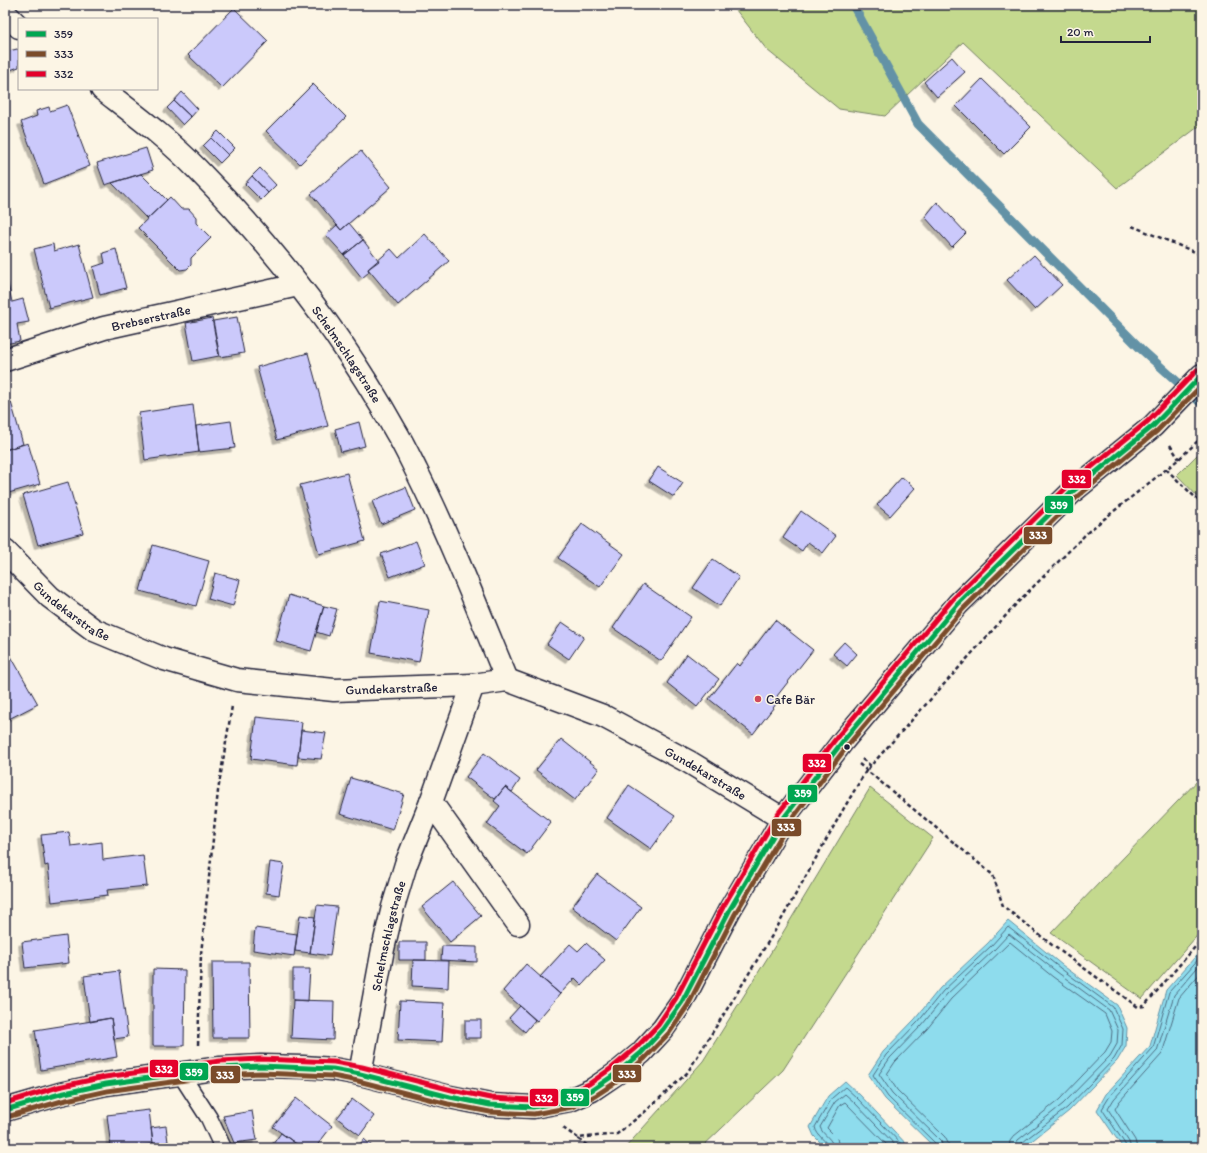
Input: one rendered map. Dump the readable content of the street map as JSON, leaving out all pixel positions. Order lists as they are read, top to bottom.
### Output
{
  "streets": {
    "street": ["Brebserstraße", "Schelmschlagstraße", "Gundekarstraße"]
  },
  "crossings": [
    ["Brebserstraße", "Schelmschlagstraße"],
    ["Schelmschlagstraße", "Gundekarstraße"]
  ],
  "places": ["Cafe Bär"],
  "lines": ["transit line 332", "transit line 359", "transit line 333"],
  "legend": ["359", "333", "332"],
  "scale_bar": "20 m"
}
